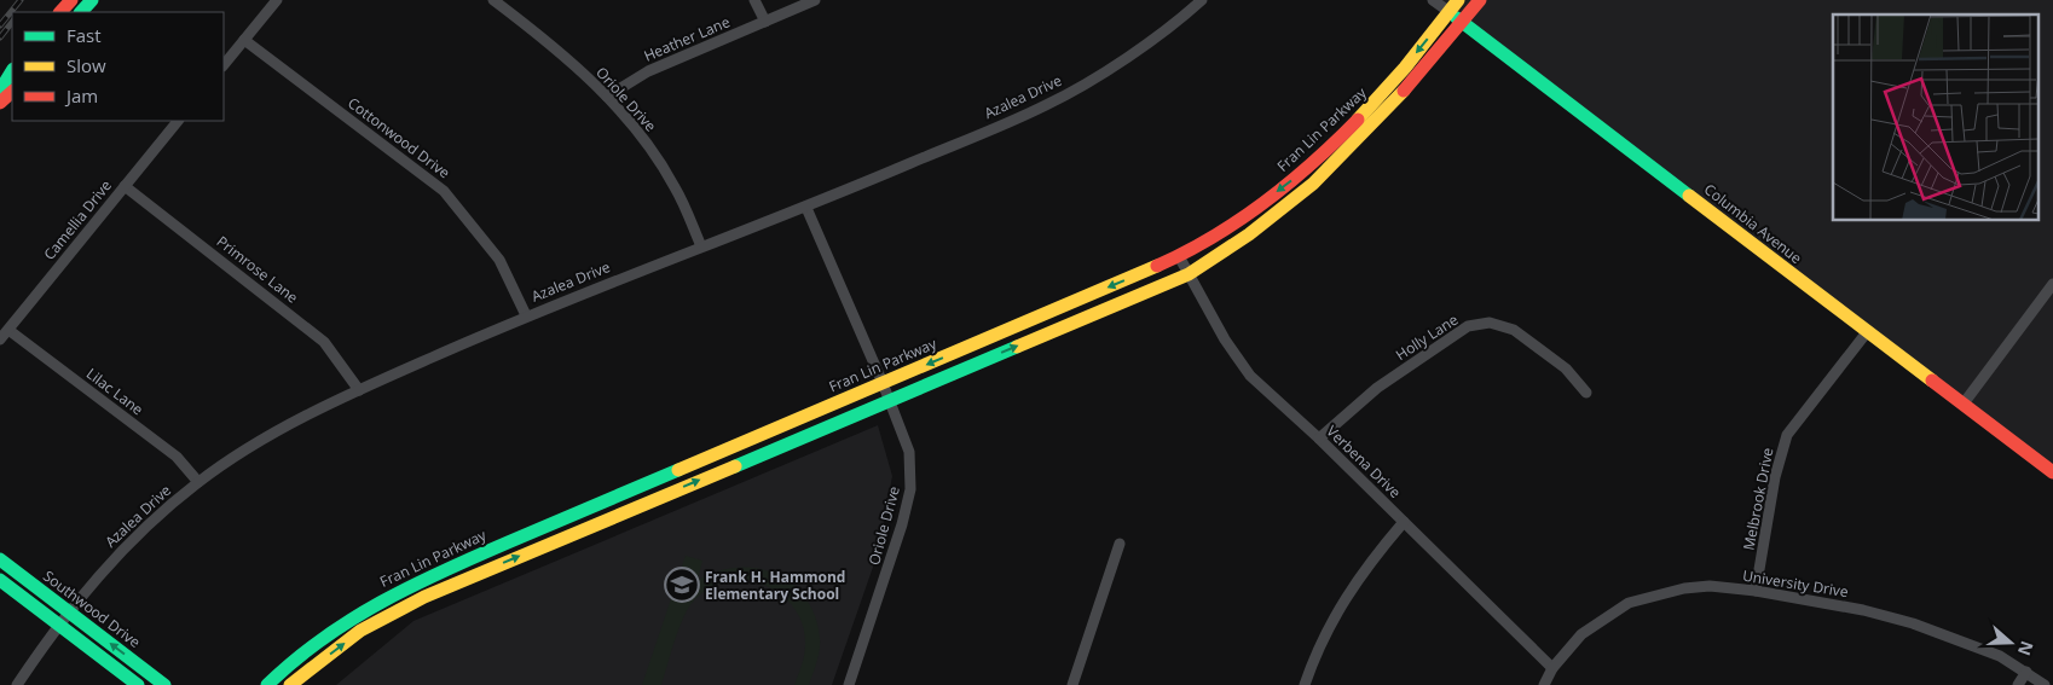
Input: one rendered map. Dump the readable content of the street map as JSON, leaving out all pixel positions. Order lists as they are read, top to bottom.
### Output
{
  "streets": {
    "street": [
      "Heather Lane",
      "Azalea Drive",
      "Oriole Drive",
      "Fran Lin Parkway",
      "Cottonwood Drive",
      "Camellia Drive",
      "Columbia Avenue",
      "Primrose Lane",
      "Holly Lane",
      "Lilac Lane",
      "Verbena Drive",
      "Melbrook Drive",
      "University Drive",
      "Southwood Drive"
    ]
  },
  "crossings": [
    ["Heather Lane", "Oriole Drive"],
    ["Azalea Drive", "Oriole Drive"],
    ["Azalea Drive", "Cottonwood Drive"],
    ["Azalea Drive", "Primrose Lane"],
    ["Azalea Drive", "Lilac Lane"],
    ["Azalea Drive", "Southwood Drive"],
    ["Oriole Drive", "Fran Lin Parkway"],
    ["Fran Lin Parkway", "Columbia Avenue"],
    ["Fran Lin Parkway", "Verbena Drive"],
    ["Camellia Drive", "Primrose Lane"],
    ["Camellia Drive", "Lilac Lane"],
    ["Columbia Avenue", "Melbrook Drive"],
    ["Holly Lane", "Verbena Drive"],
    ["Verbena Drive", "University Drive"],
    ["Melbrook Drive", "University Drive"]
  ],
  "places": {
    "school or university": ["Frank H. Hammond Elementary School"]
  },
  "legend": ["Fast", "Slow", "Jam"],
  "north": "right"
}
